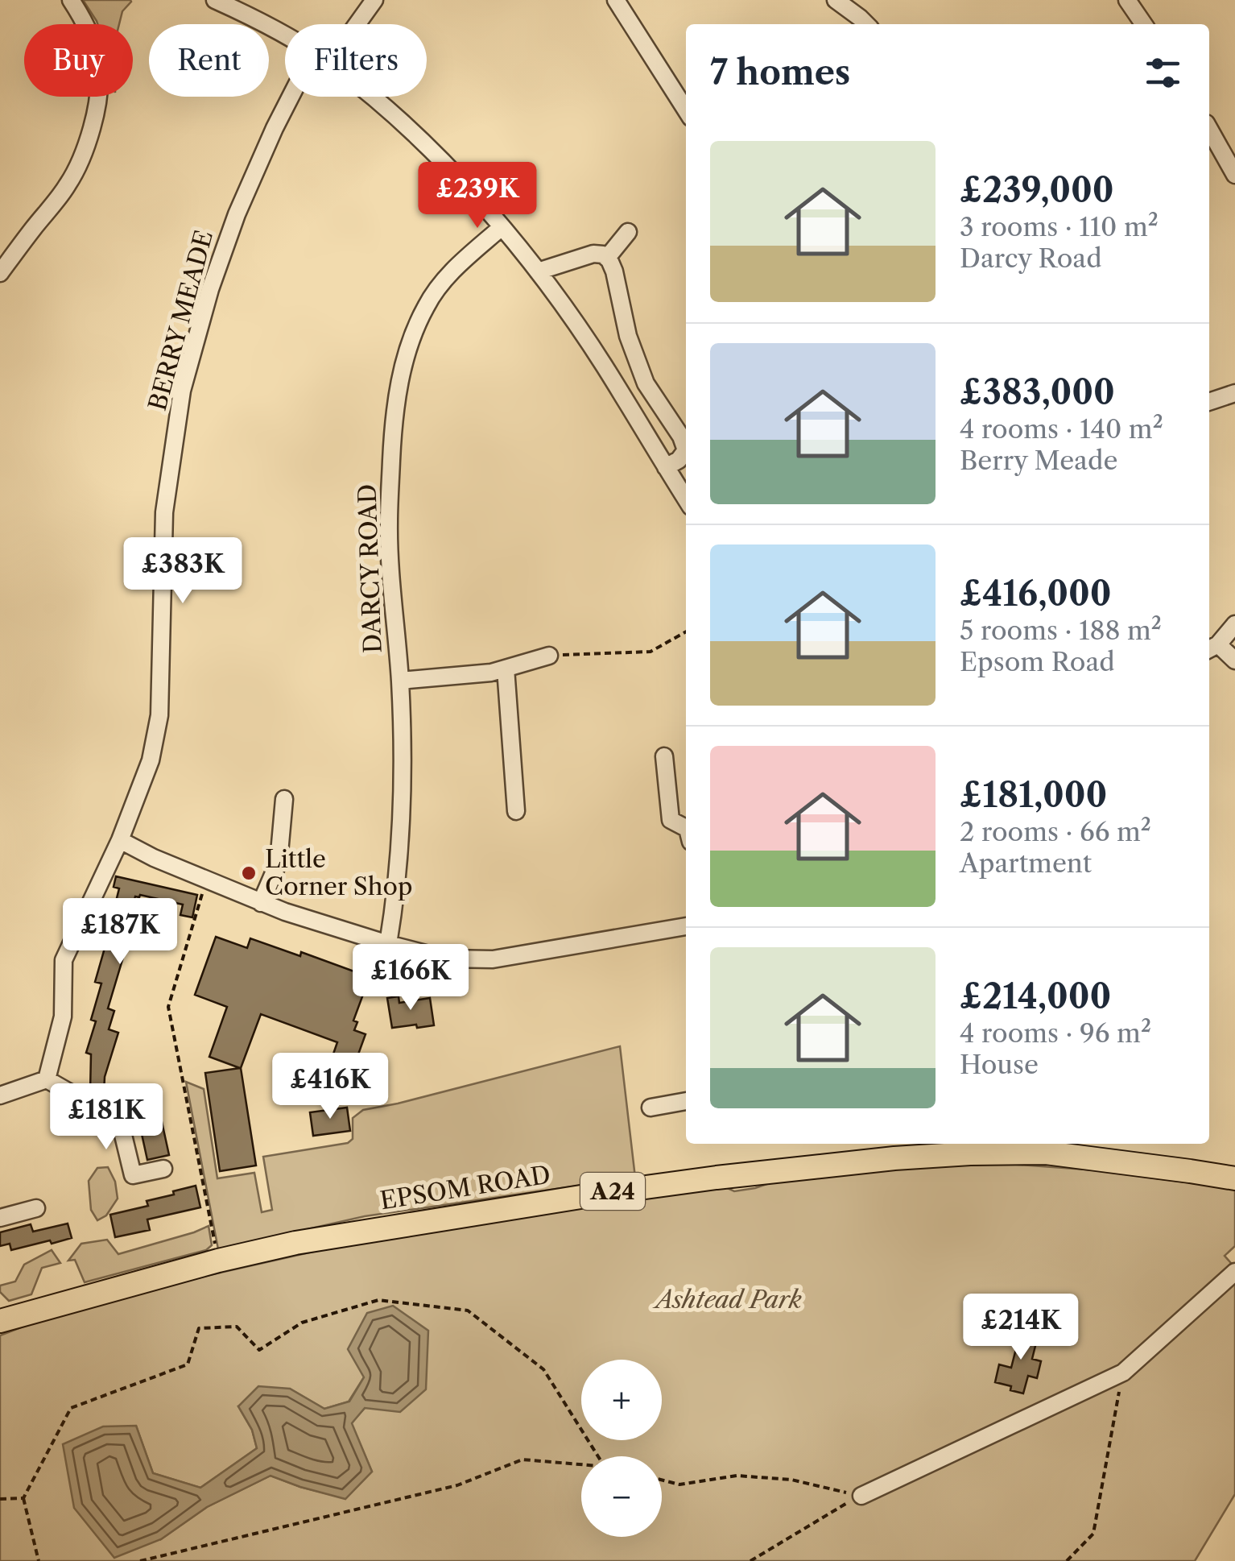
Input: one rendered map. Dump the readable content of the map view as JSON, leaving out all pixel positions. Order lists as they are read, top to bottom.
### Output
{
  "streets": {
    "highway": ["EPSOM ROAD", "A24"],
    "street": ["BERRY MEADE", "DARCY ROAD"]
  },
  "parks": ["Ashtead Park"],
  "places": ["Little Corner Shop"],
  "page": {
    "chip": ["Buy", "Rent", "Filters"],
    "heading": "7 homes",
    "list": [
      {
        "name": "£239,000",
        "note": "3 rooms · 110 m² · Darcy Road"
      },
      {
        "name": "£383,000",
        "note": "4 rooms · 140 m² · Berry Meade"
      },
      {
        "name": "£416,000",
        "note": "5 rooms · 188 m² · Epsom Road"
      },
      {
        "name": "£181,000",
        "note": "2 rooms · 66 m² · Apartment"
      },
      {
        "name": "£214,000",
        "note": "4 rooms · 96 m² · House"
      }
    ],
    "price": [
      "£239K",
      "£383K",
      "£187K",
      "£166K",
      "£416K",
      "£181K",
      "£214K"
    ],
    "map_buttons": ["+", "−"]
  }
}
